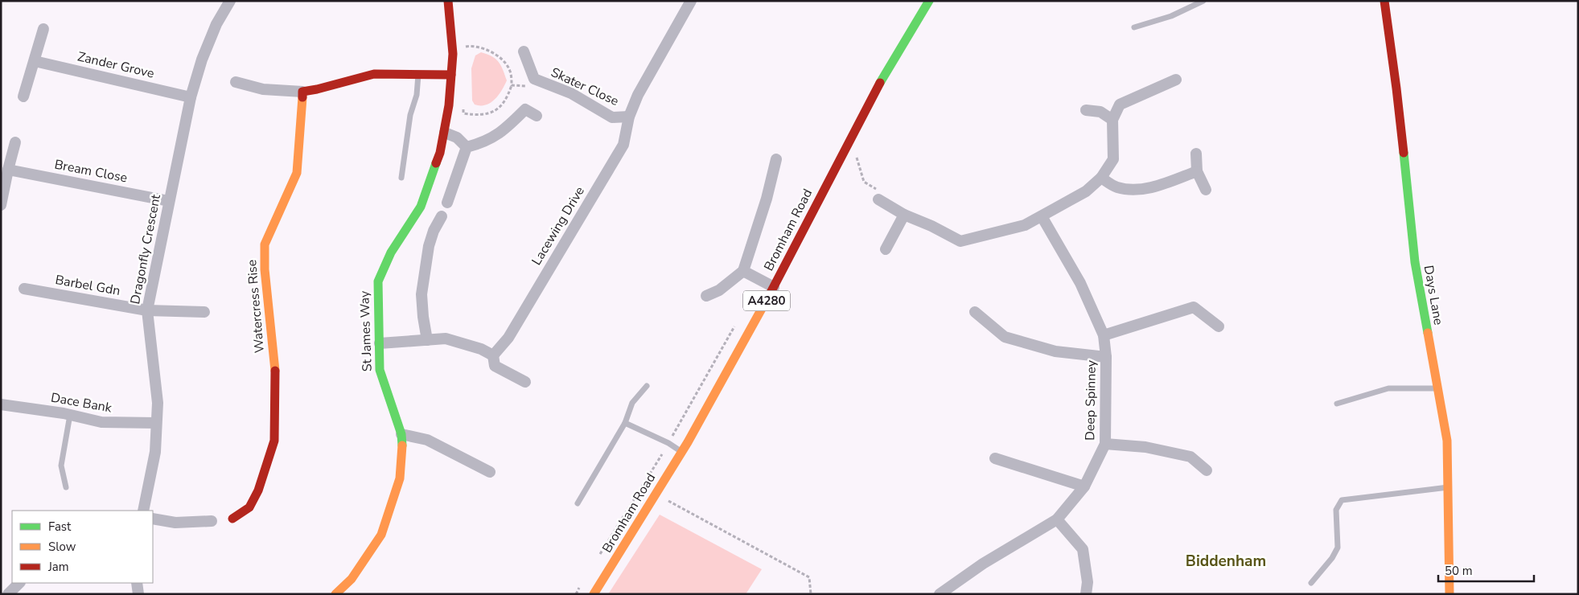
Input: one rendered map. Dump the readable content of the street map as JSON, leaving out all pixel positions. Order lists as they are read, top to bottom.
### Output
{
  "streets": {
    "street": [
      "Zander Grove",
      "Skater Close",
      "Bream Close",
      "Lacewing Drive",
      "Bromham Road",
      "Dragonfly Crescent",
      "Barbel Gdn",
      "Days Lane",
      "A4280",
      "Watercress Rise",
      "St James Way",
      "Deep Spinney",
      "Dace Bank"
    ]
  },
  "crossings": [
    ["Zander Grove", "Dragonfly Crescent"],
    ["Skater Close", "Lacewing Drive"],
    ["Bream Close", "Dragonfly Crescent"],
    ["Dragonfly Crescent", "Barbel Gdn"],
    ["Dragonfly Crescent", "Dace Bank"]
  ],
  "districts": ["Biddenham"],
  "legend": ["Fast", "Slow", "Jam"],
  "scale_bar": "50 m"
}
